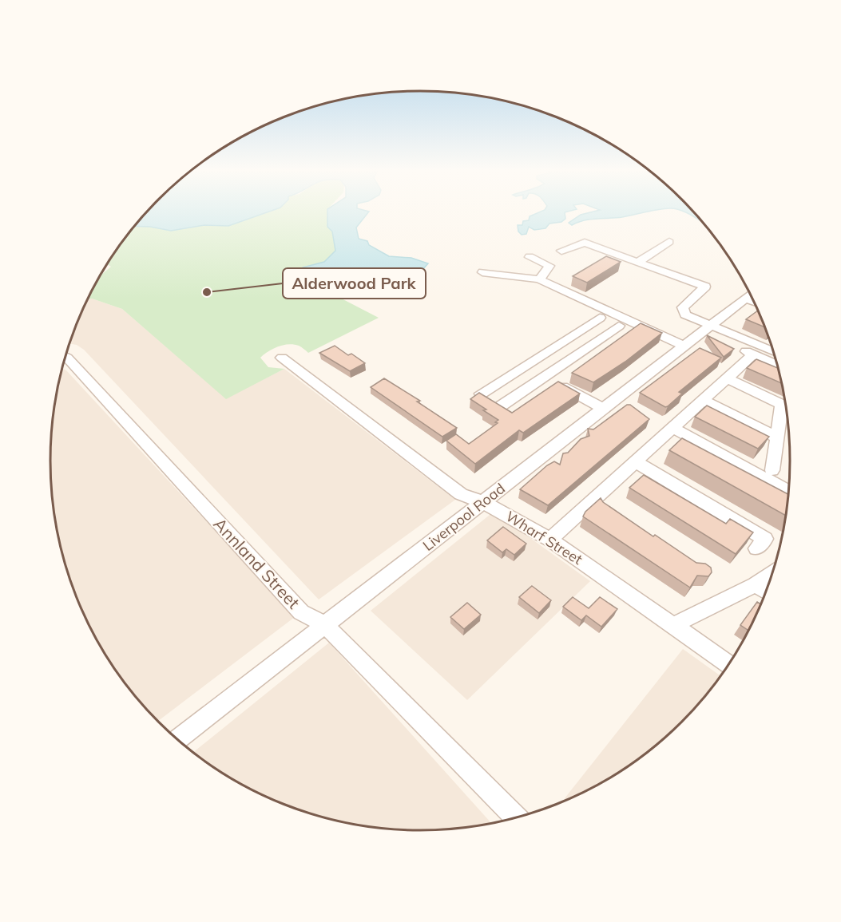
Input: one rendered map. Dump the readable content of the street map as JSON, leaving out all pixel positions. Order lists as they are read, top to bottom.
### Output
{
  "streets": {
    "street": ["Liverpool Road", "Wharf Street", "Annland Street"]
  },
  "crossings": [
    ["Liverpool Road", "Wharf Street"],
    ["Liverpool Road", "Annland Street"]
  ],
  "places": ["Alderwood Park"]
}
